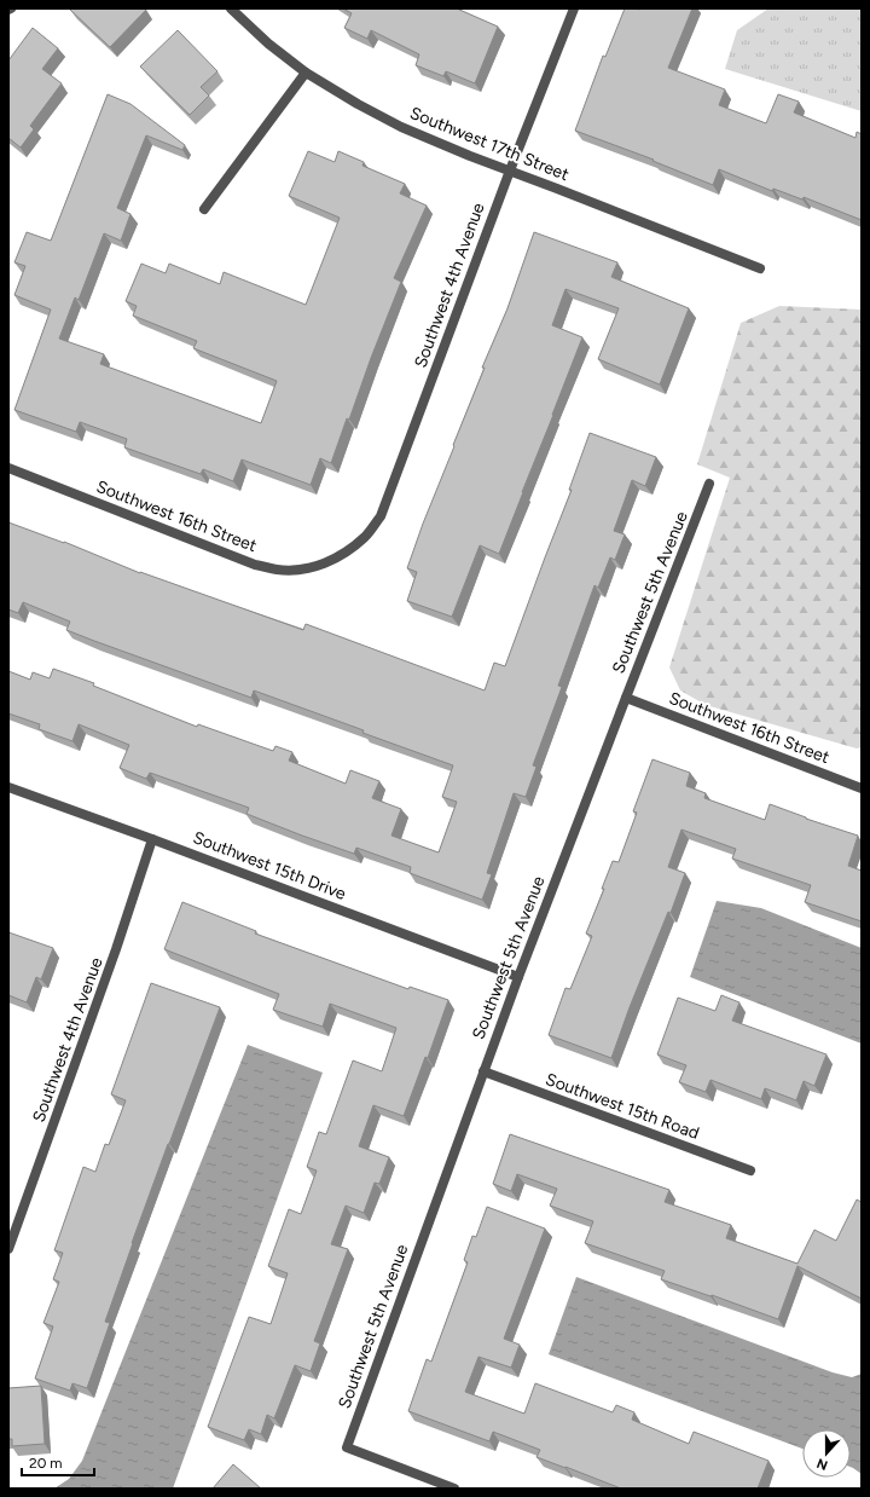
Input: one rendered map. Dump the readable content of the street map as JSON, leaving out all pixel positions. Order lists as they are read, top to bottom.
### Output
{
  "streets": {
    "street": [
      "Southwest 17th Street",
      "Southwest 4th Avenue",
      "Southwest 16th Street",
      "Southwest 5th Avenue",
      "Southwest 15th Drive",
      "Southwest 15th Road"
    ]
  },
  "crossings": [
    ["Southwest 17th Street", "Southwest 4th Avenue"],
    ["Southwest 4th Avenue", "Southwest 16th Street"],
    ["Southwest 4th Avenue", "Southwest 15th Drive"],
    ["Southwest 16th Street", "Southwest 5th Avenue"],
    ["Southwest 5th Avenue", "Southwest 15th Drive"],
    ["Southwest 5th Avenue", "Southwest 15th Road"]
  ],
  "scale_bar": "20 m",
  "north": "bottom"
}
